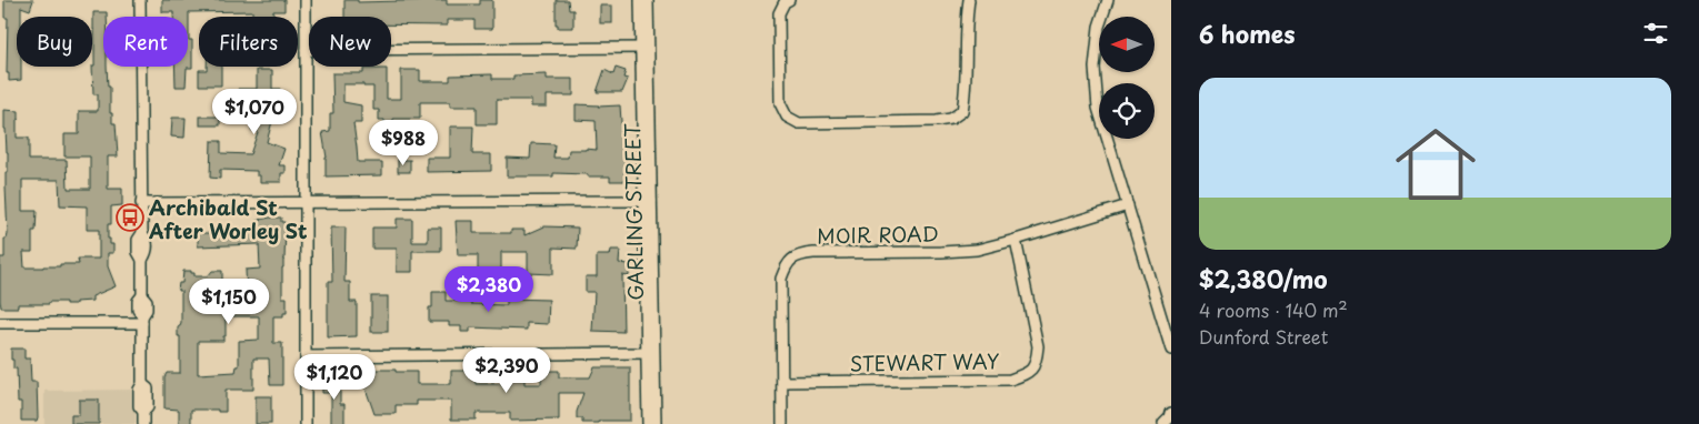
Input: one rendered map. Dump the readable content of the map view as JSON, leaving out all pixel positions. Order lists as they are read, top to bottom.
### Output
{
  "streets": {
    "street": ["GARLING STREET", "MOIR ROAD", "STEWART WAY"]
  },
  "crossings": [
    ["MOIR ROAD", "STEWART WAY"]
  ],
  "places": {
    "bus stop": ["Archibald St After Worley St"]
  },
  "north": "left",
  "page": {
    "heading": "6 homes",
    "chip": [
      "Buy",
      "Rent",
      "Filters",
      "New"
    ],
    "list": [
      {
        "name": "$2,380/mo",
        "note": "4 rooms · 140 m² · Dunford Street"
      }
    ],
    "price": [
      "$1,070",
      "$988",
      "$2,380",
      "$1,150",
      "$2,390",
      "$1,120"
    ]
  }
}
